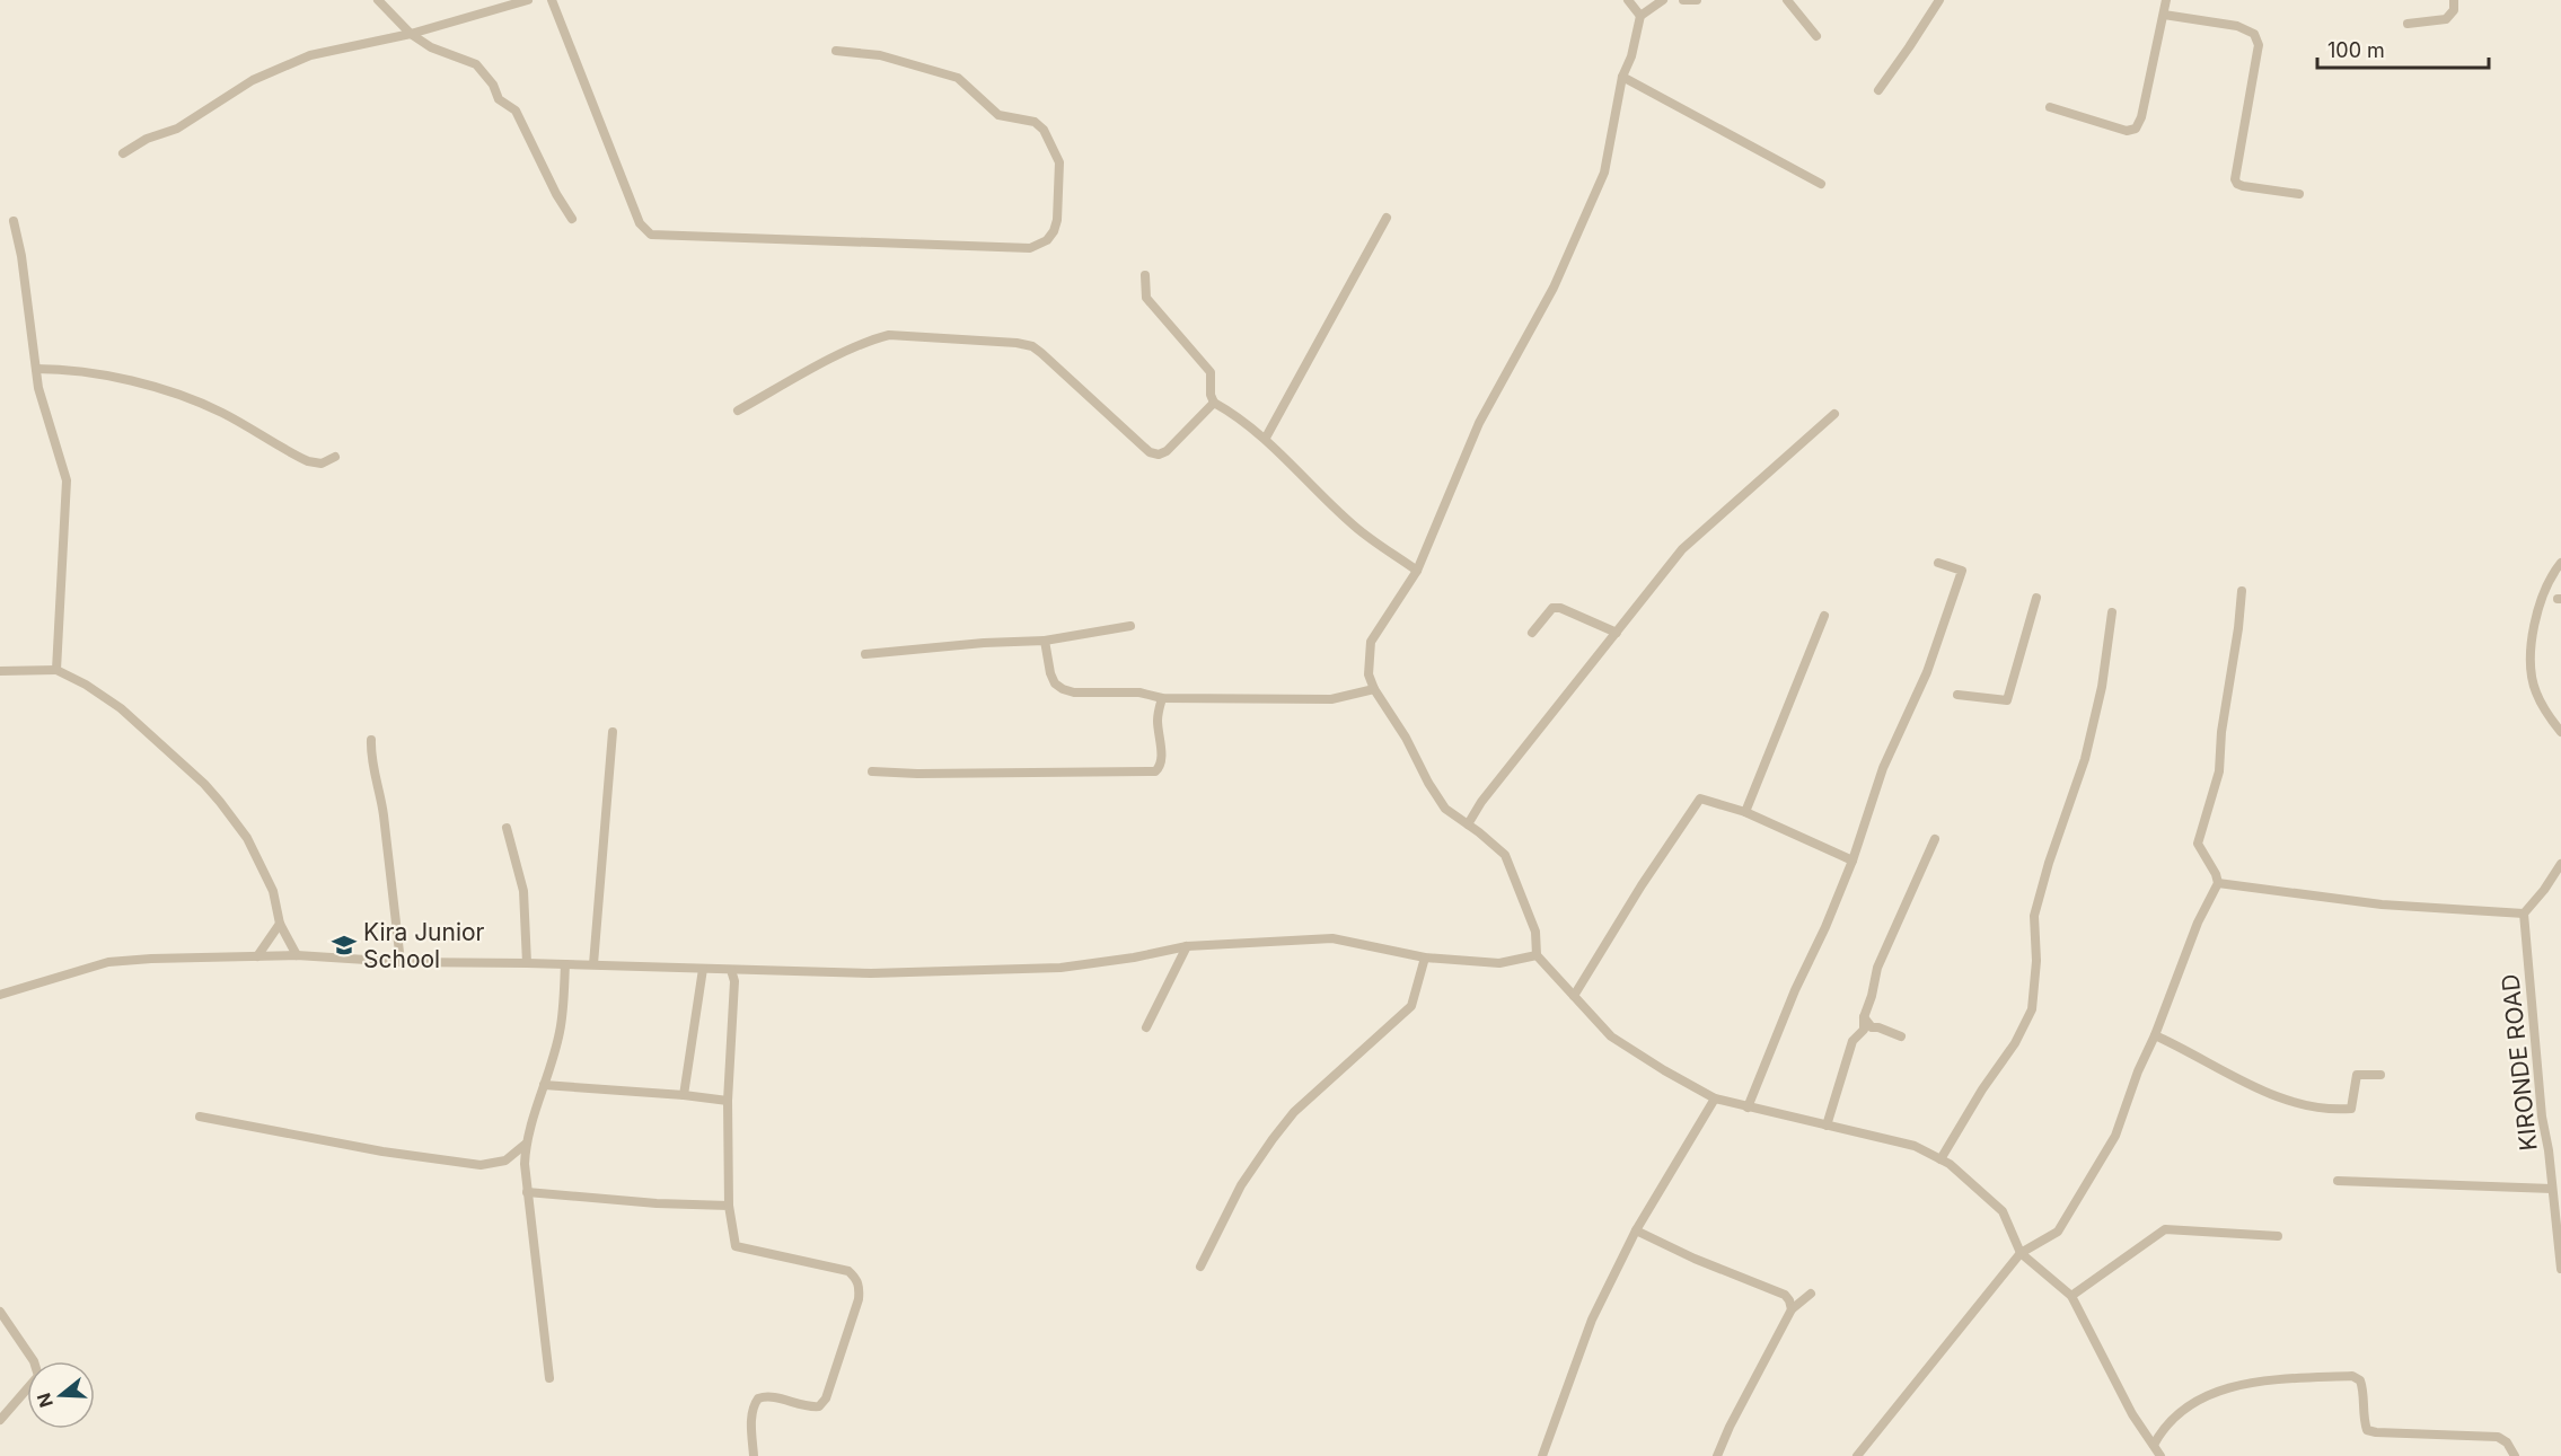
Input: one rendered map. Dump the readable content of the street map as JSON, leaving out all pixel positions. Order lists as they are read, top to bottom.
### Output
{
  "streets": {
    "street": ["KIRONDE ROAD"]
  },
  "places": {
    "school or university": ["Kira Junior School"]
  },
  "scale_bar": "100 m",
  "north": "left"
}
